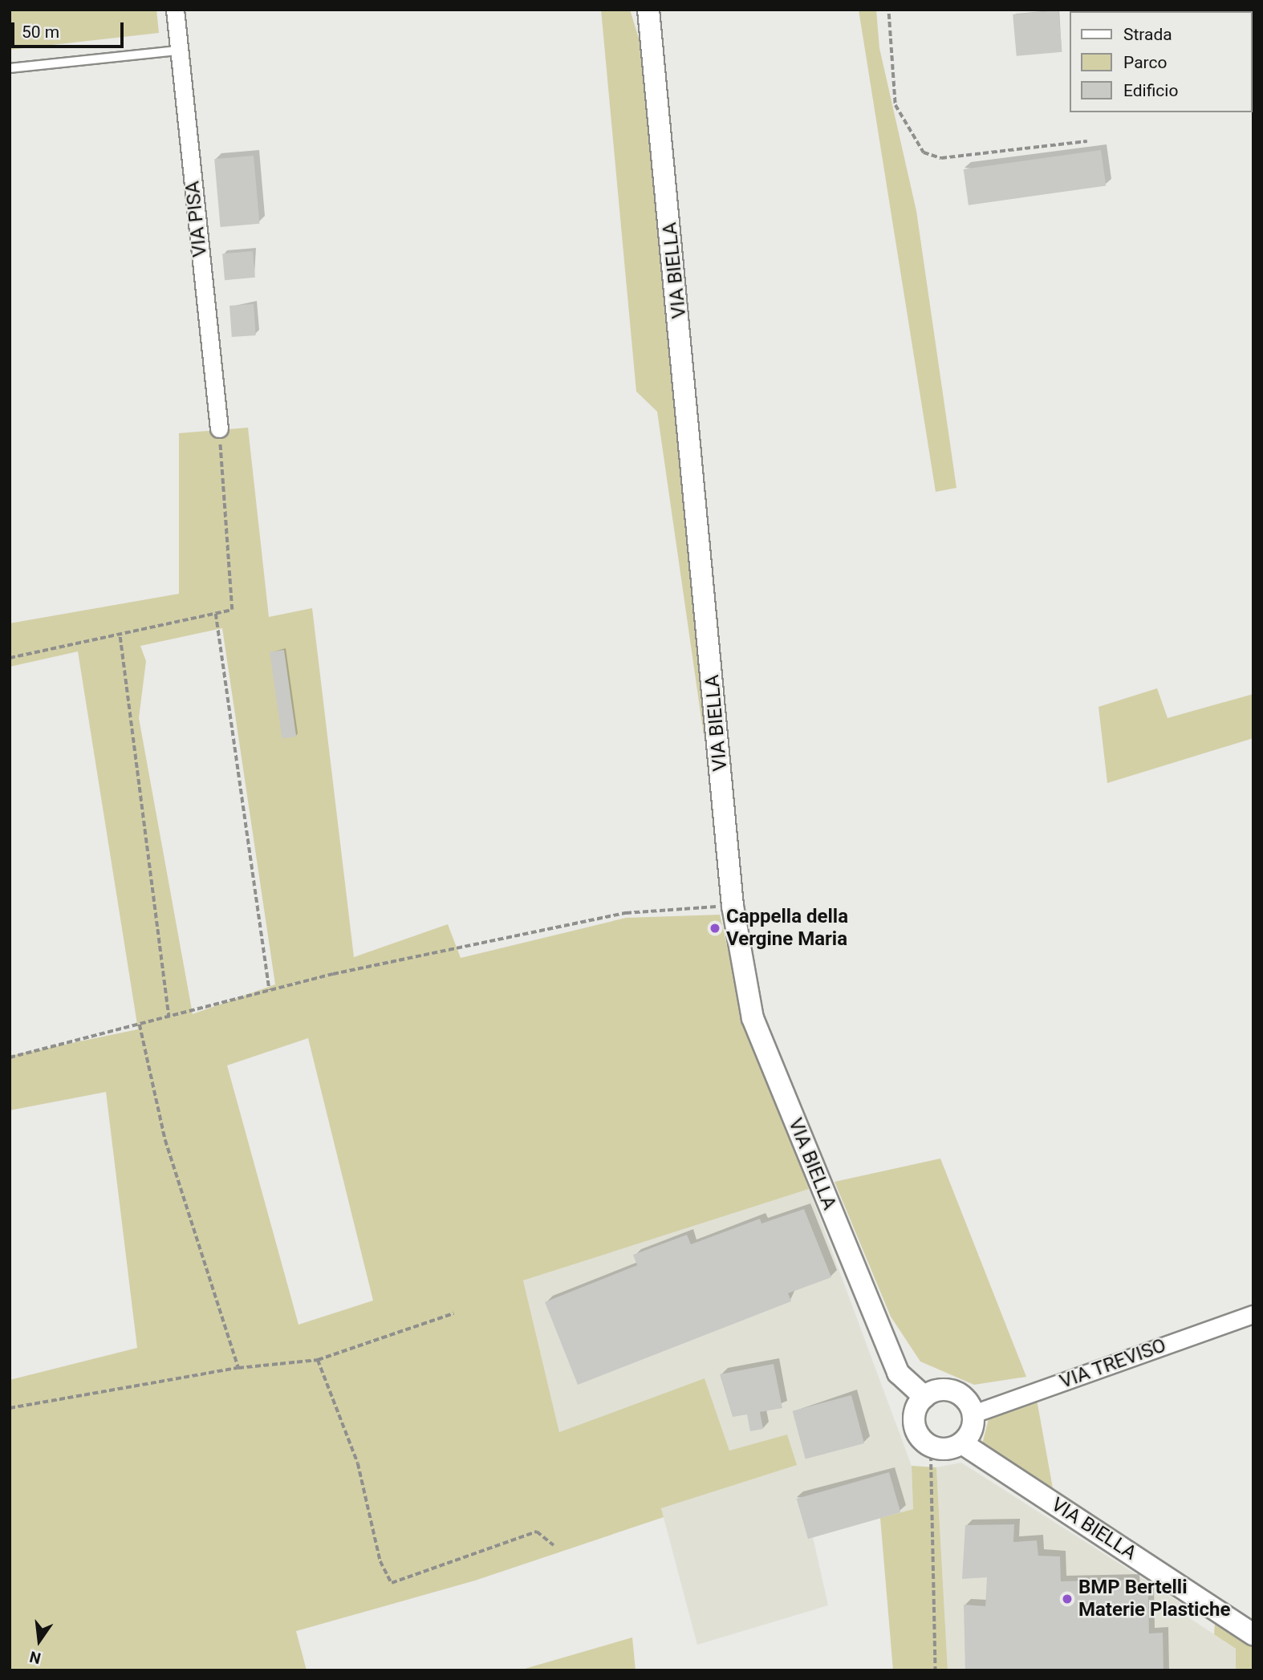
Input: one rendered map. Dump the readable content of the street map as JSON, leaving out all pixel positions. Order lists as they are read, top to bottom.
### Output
{
  "streets": {
    "street": ["VIA PISA", "VIA BIELLA", "VIA TREVISO"]
  },
  "crossings": [
    ["VIA BIELLA", "VIA TREVISO"]
  ],
  "places": ["Cappella della Vergine Maria", "BMP Bertelli Materie Plastiche"],
  "legend": ["Strada", "Parco", "Edificio"],
  "scale_bar": "50 m",
  "north": "bottom"
}
